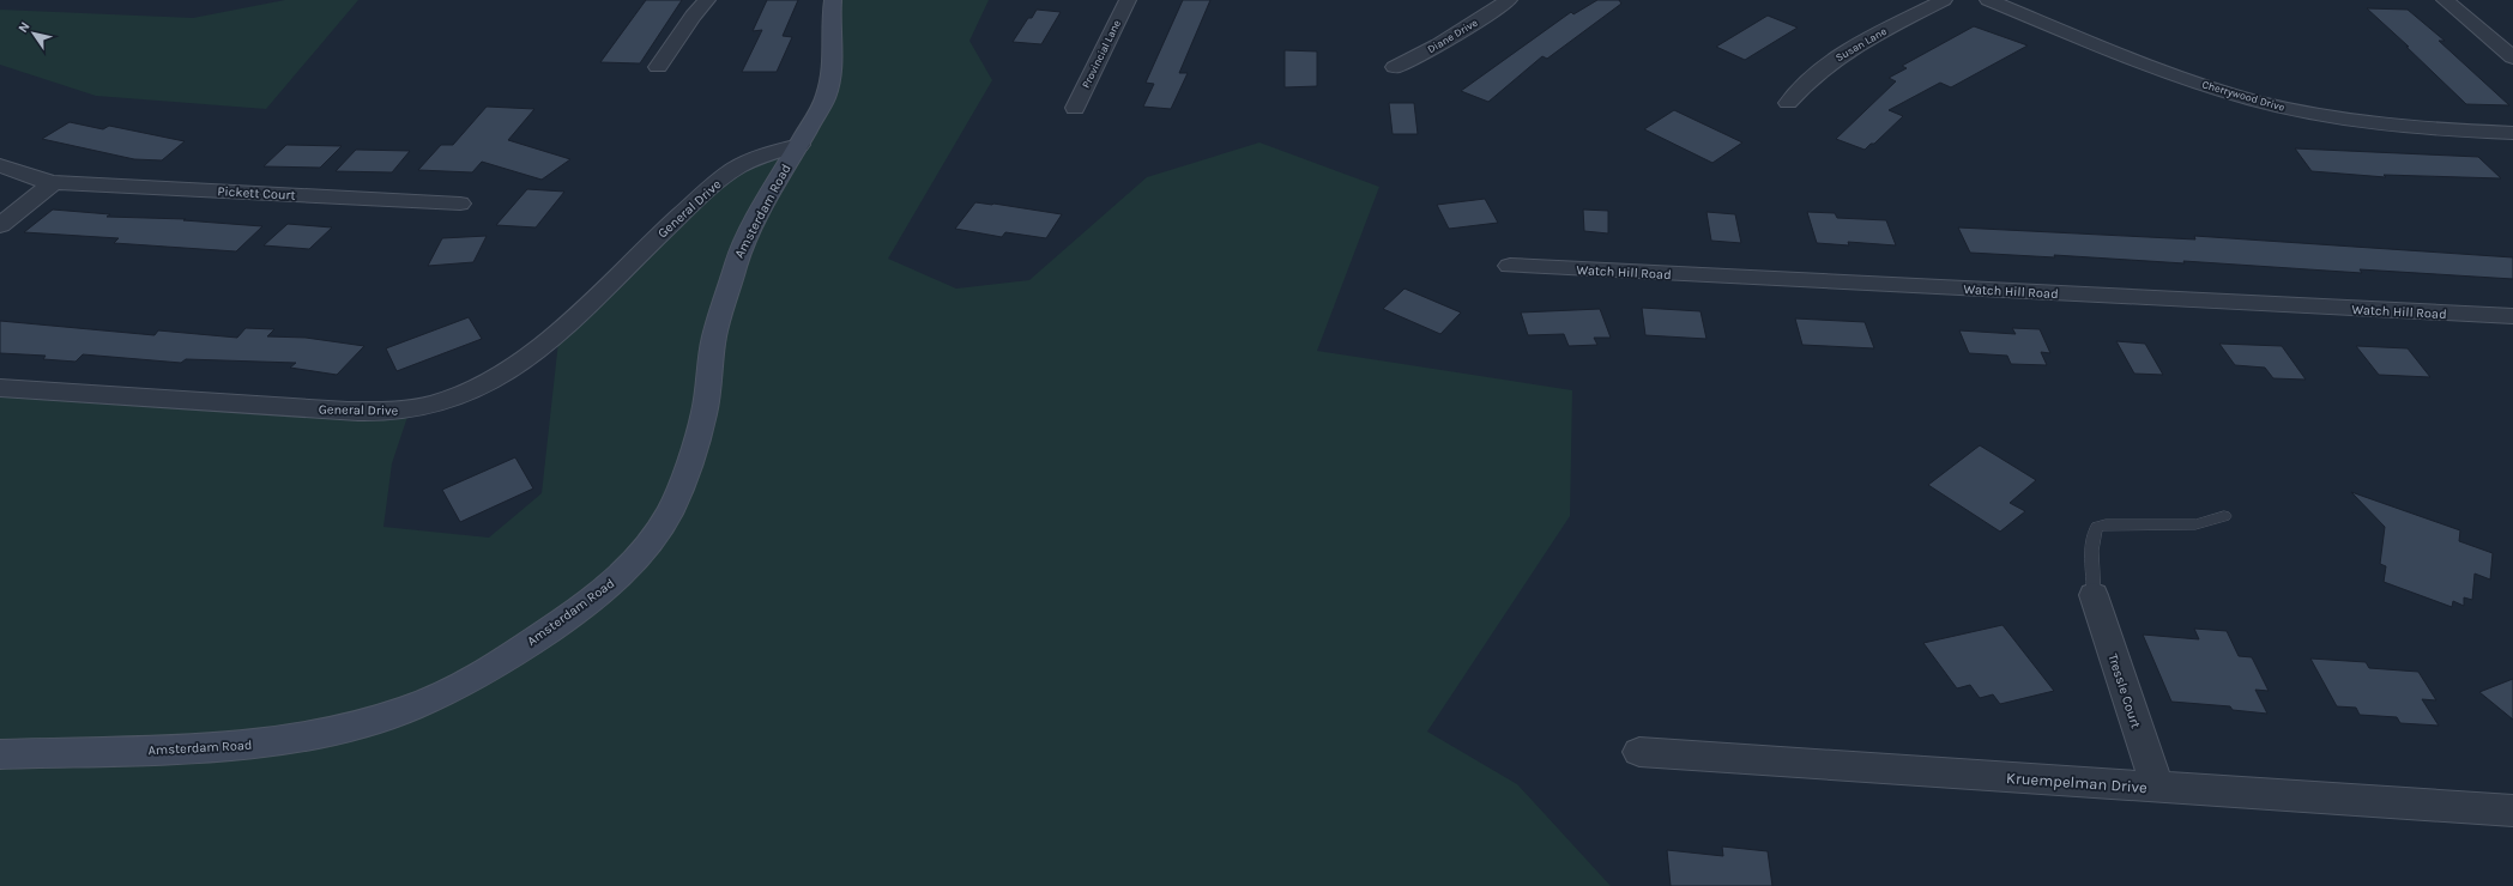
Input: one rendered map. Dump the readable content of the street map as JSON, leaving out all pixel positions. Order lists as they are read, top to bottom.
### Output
{
  "streets": {
    "street": [
      "Diane Drive",
      "Susan Lane",
      "Provincial Lane",
      "Cherrywood Drive",
      "Pickett Court",
      "General Drive",
      "Amsterdam Road",
      "Watch Hill Road",
      "Tressle Court",
      "Kruempelman Drive"
    ]
  },
  "crossings": [
    ["General Drive", "Amsterdam Road"],
    ["Tressle Court", "Kruempelman Drive"]
  ],
  "north": "top left"
}
